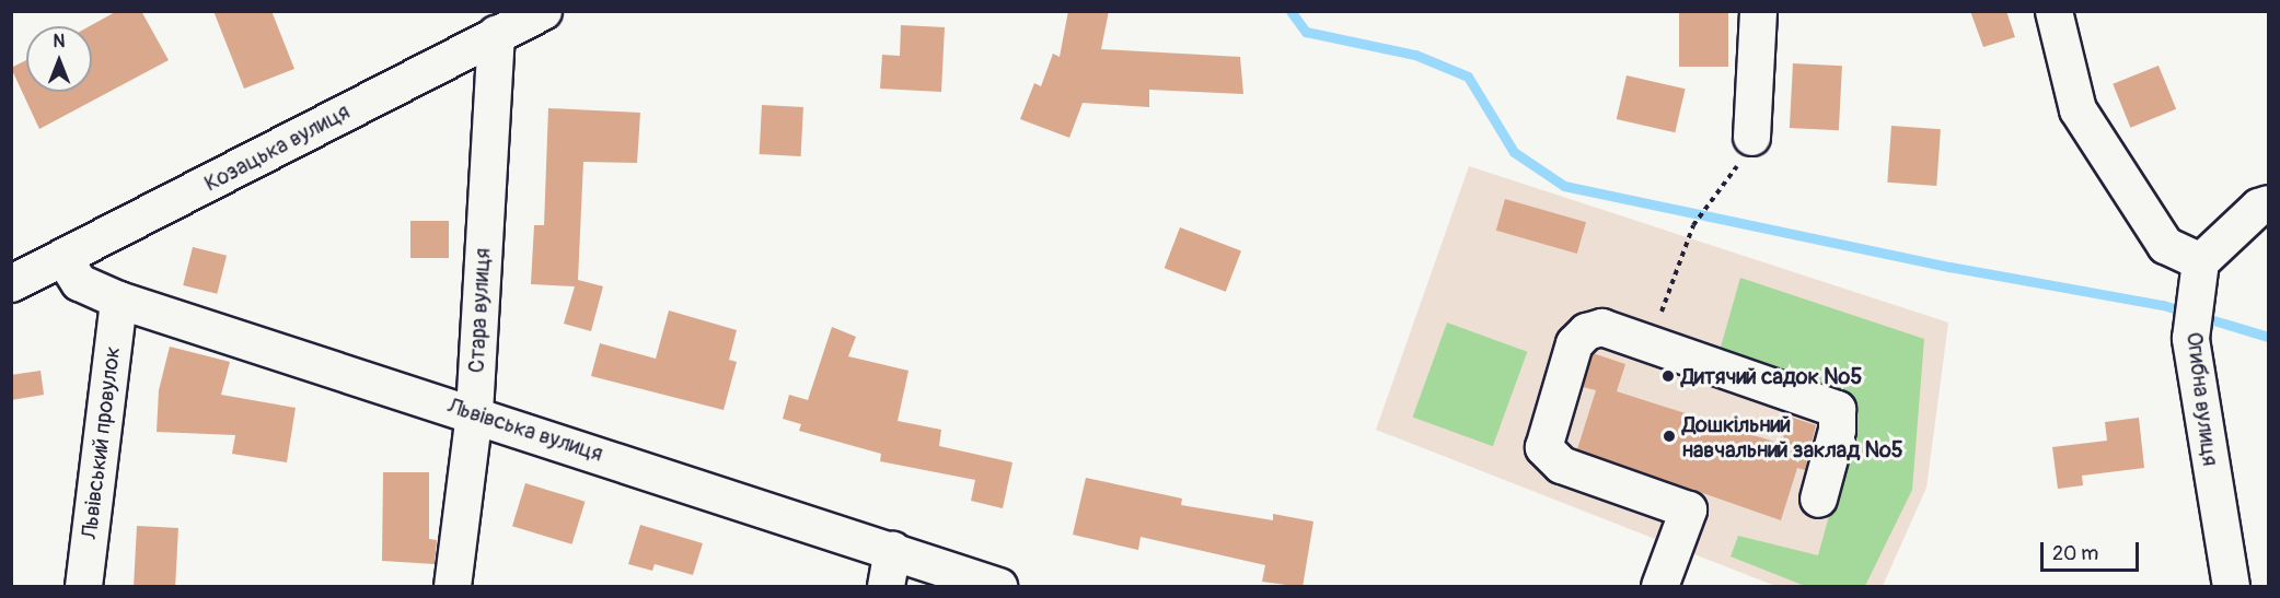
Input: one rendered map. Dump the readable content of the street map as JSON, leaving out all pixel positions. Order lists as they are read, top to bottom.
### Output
{
  "streets": {
    "street": [
      "Козацька вулиця",
      "Стара вулиця",
      "Огибна вулиця",
      "Львівська вулиця",
      "Львівський провулок"
    ]
  },
  "crossings": [
    ["Козацька вулиця", "Стара вулиця"],
    ["Козацька вулиця", "Львівська вулиця"],
    ["Стара вулиця", "Львівська вулиця"],
    ["Львівська вулиця", "Львівський провулок"]
  ],
  "places": ["Дитячий садок №5", "Дошкільний навчальний заклад №5"],
  "scale_bar": "20 m",
  "north": "top"
}
